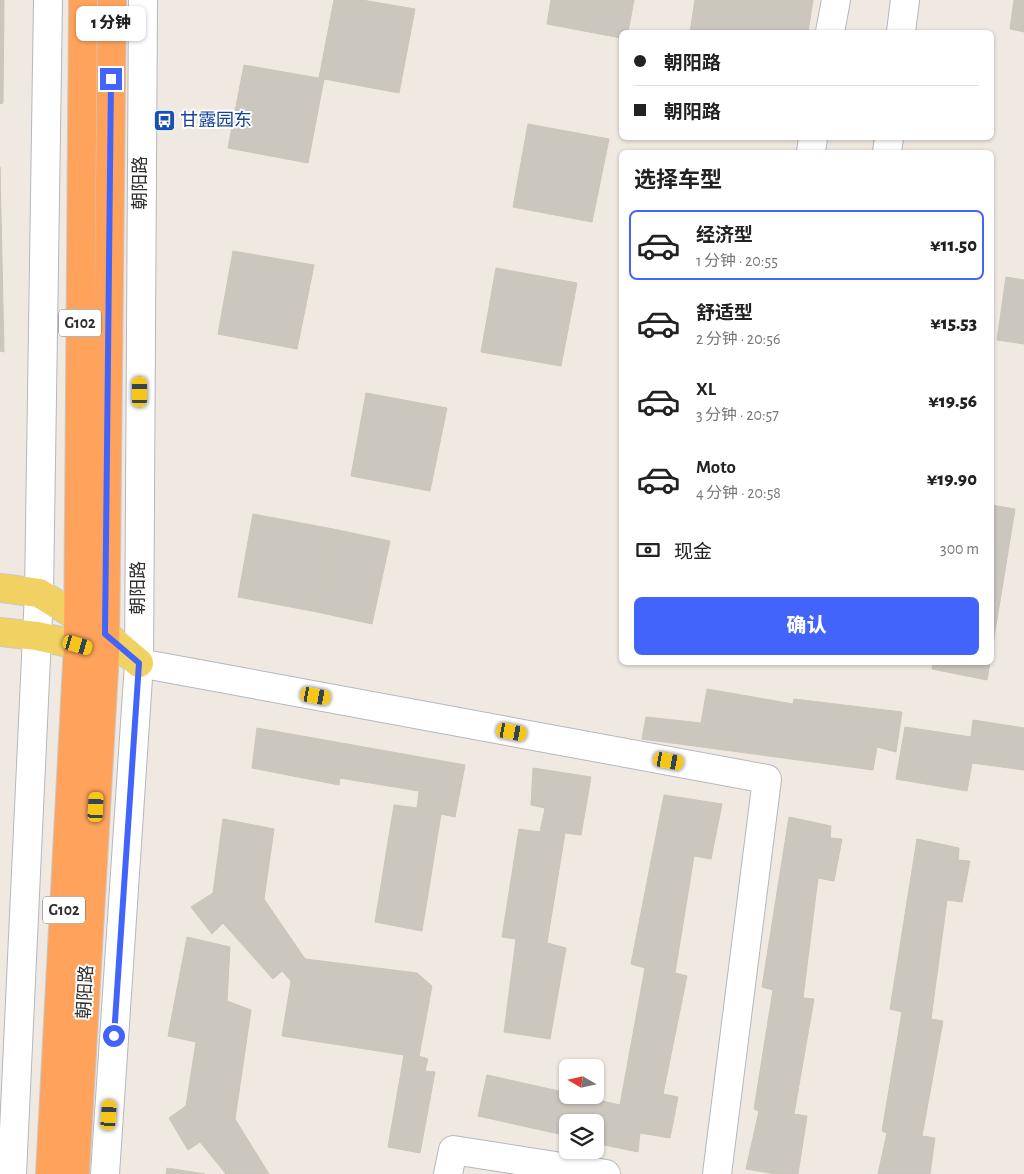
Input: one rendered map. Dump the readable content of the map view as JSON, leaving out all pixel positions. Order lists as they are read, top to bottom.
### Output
{
  "streets": {
    "highway": ["朝阳路", "G102"]
  },
  "places": {
    "bus stop": ["甘露园东"]
  },
  "north": "left",
  "page": {
    "bubble": "1 分钟",
    "banner": ["朝阳路", "朝阳路"],
    "heading": "选择车型",
    "list": [
      {
        "name": "经济型",
        "note": "1 分钟 · 20:55",
        "value": "¥11.50"
      },
      {
        "name": "舒适型",
        "note": "2 分钟 · 20:56",
        "value": "¥15.53"
      },
      {
        "name": "XL",
        "note": "3 分钟 · 20:57",
        "value": "¥19.56"
      },
      {
        "name": "Moto",
        "note": "4 分钟 · 20:58",
        "value": "¥19.90"
      }
    ],
    "pay": ["现金", "300 m"],
    "buttons": "确认"
  }
}
